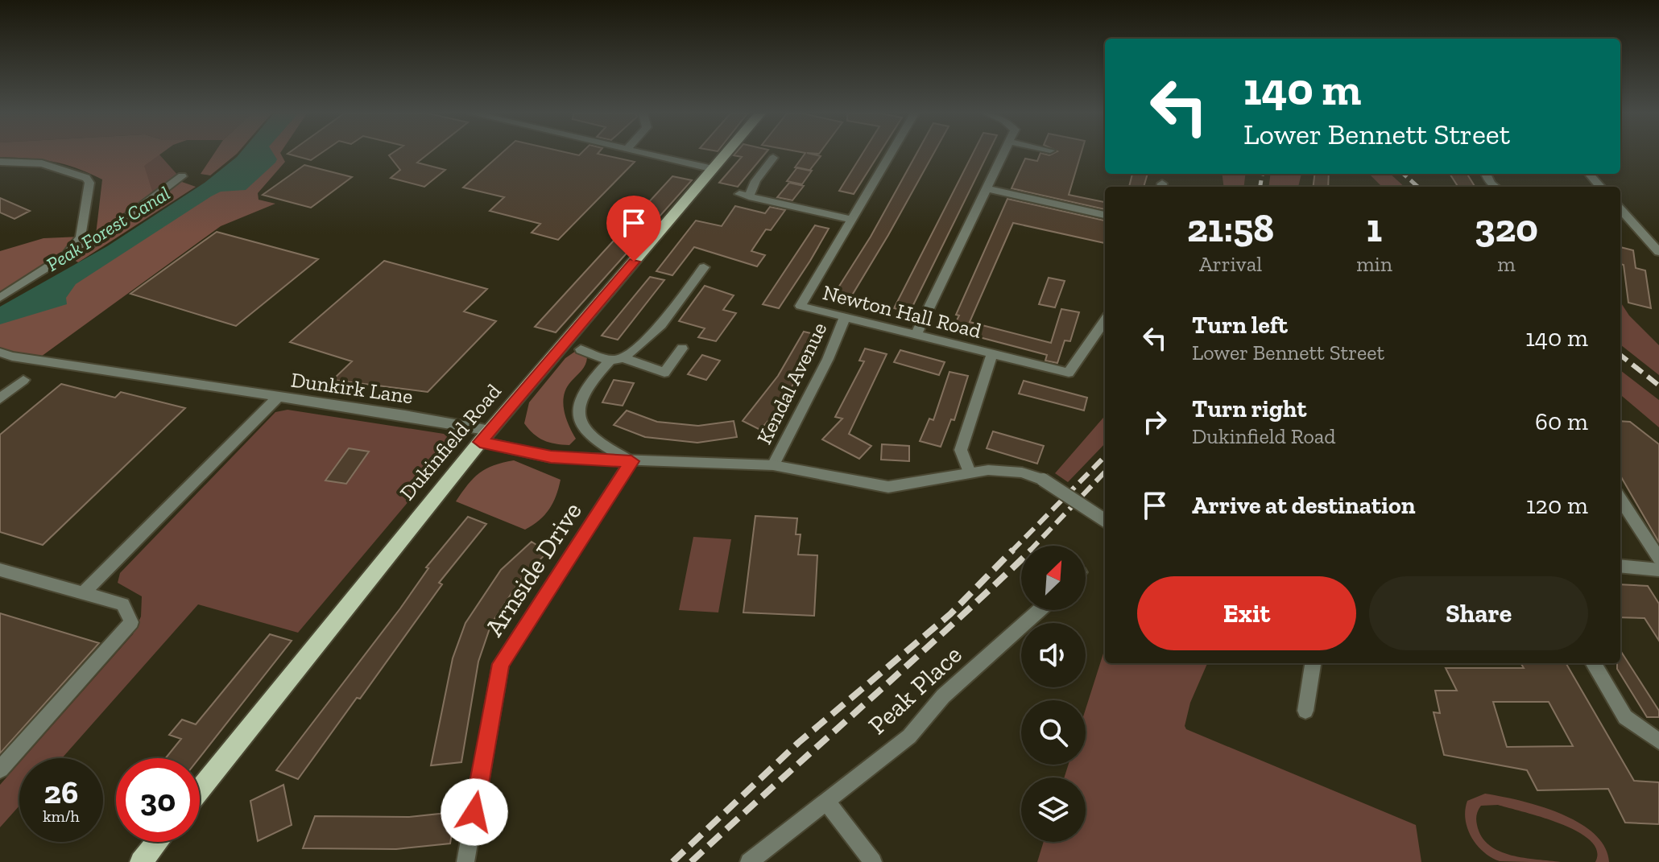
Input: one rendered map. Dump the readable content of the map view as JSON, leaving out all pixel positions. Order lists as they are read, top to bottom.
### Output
{
  "streets": {
    "main road": ["Dukinfield Road"],
    "street": [
      "Newton Hall Road",
      "Kendal Avenue",
      "Dunkirk Lane",
      "Arnside Drive",
      "Peak Place"
    ]
  },
  "crossings": [
    ["Newton Hall Road", "Kendal Avenue"],
    ["Kendal Avenue", "Dunkirk Lane"],
    ["Dunkirk Lane", "Dukinfield Road"],
    ["Dunkirk Lane", "Arnside Drive"]
  ],
  "water": ["Peak Forest Canal"],
  "north": "top right",
  "page": {
    "turn": ["140 m", "Lower Bennett Street"],
    "eta": [
      "21:58",
      "Arrival",
      "1",
      "min",
      "320",
      "m"
    ],
    "list": [
      {
        "name": "Turn left",
        "note": "Lower Bennett Street",
        "value": "140 m"
      },
      {
        "name": "Turn right",
        "note": "Dukinfield Road",
        "value": "60 m"
      },
      {
        "name": "Arrive at destination",
        "value": "120 m"
      }
    ],
    "buttons": ["Exit", "Share"],
    "speed": "26 km/h",
    "limit": "30"
  }
}
